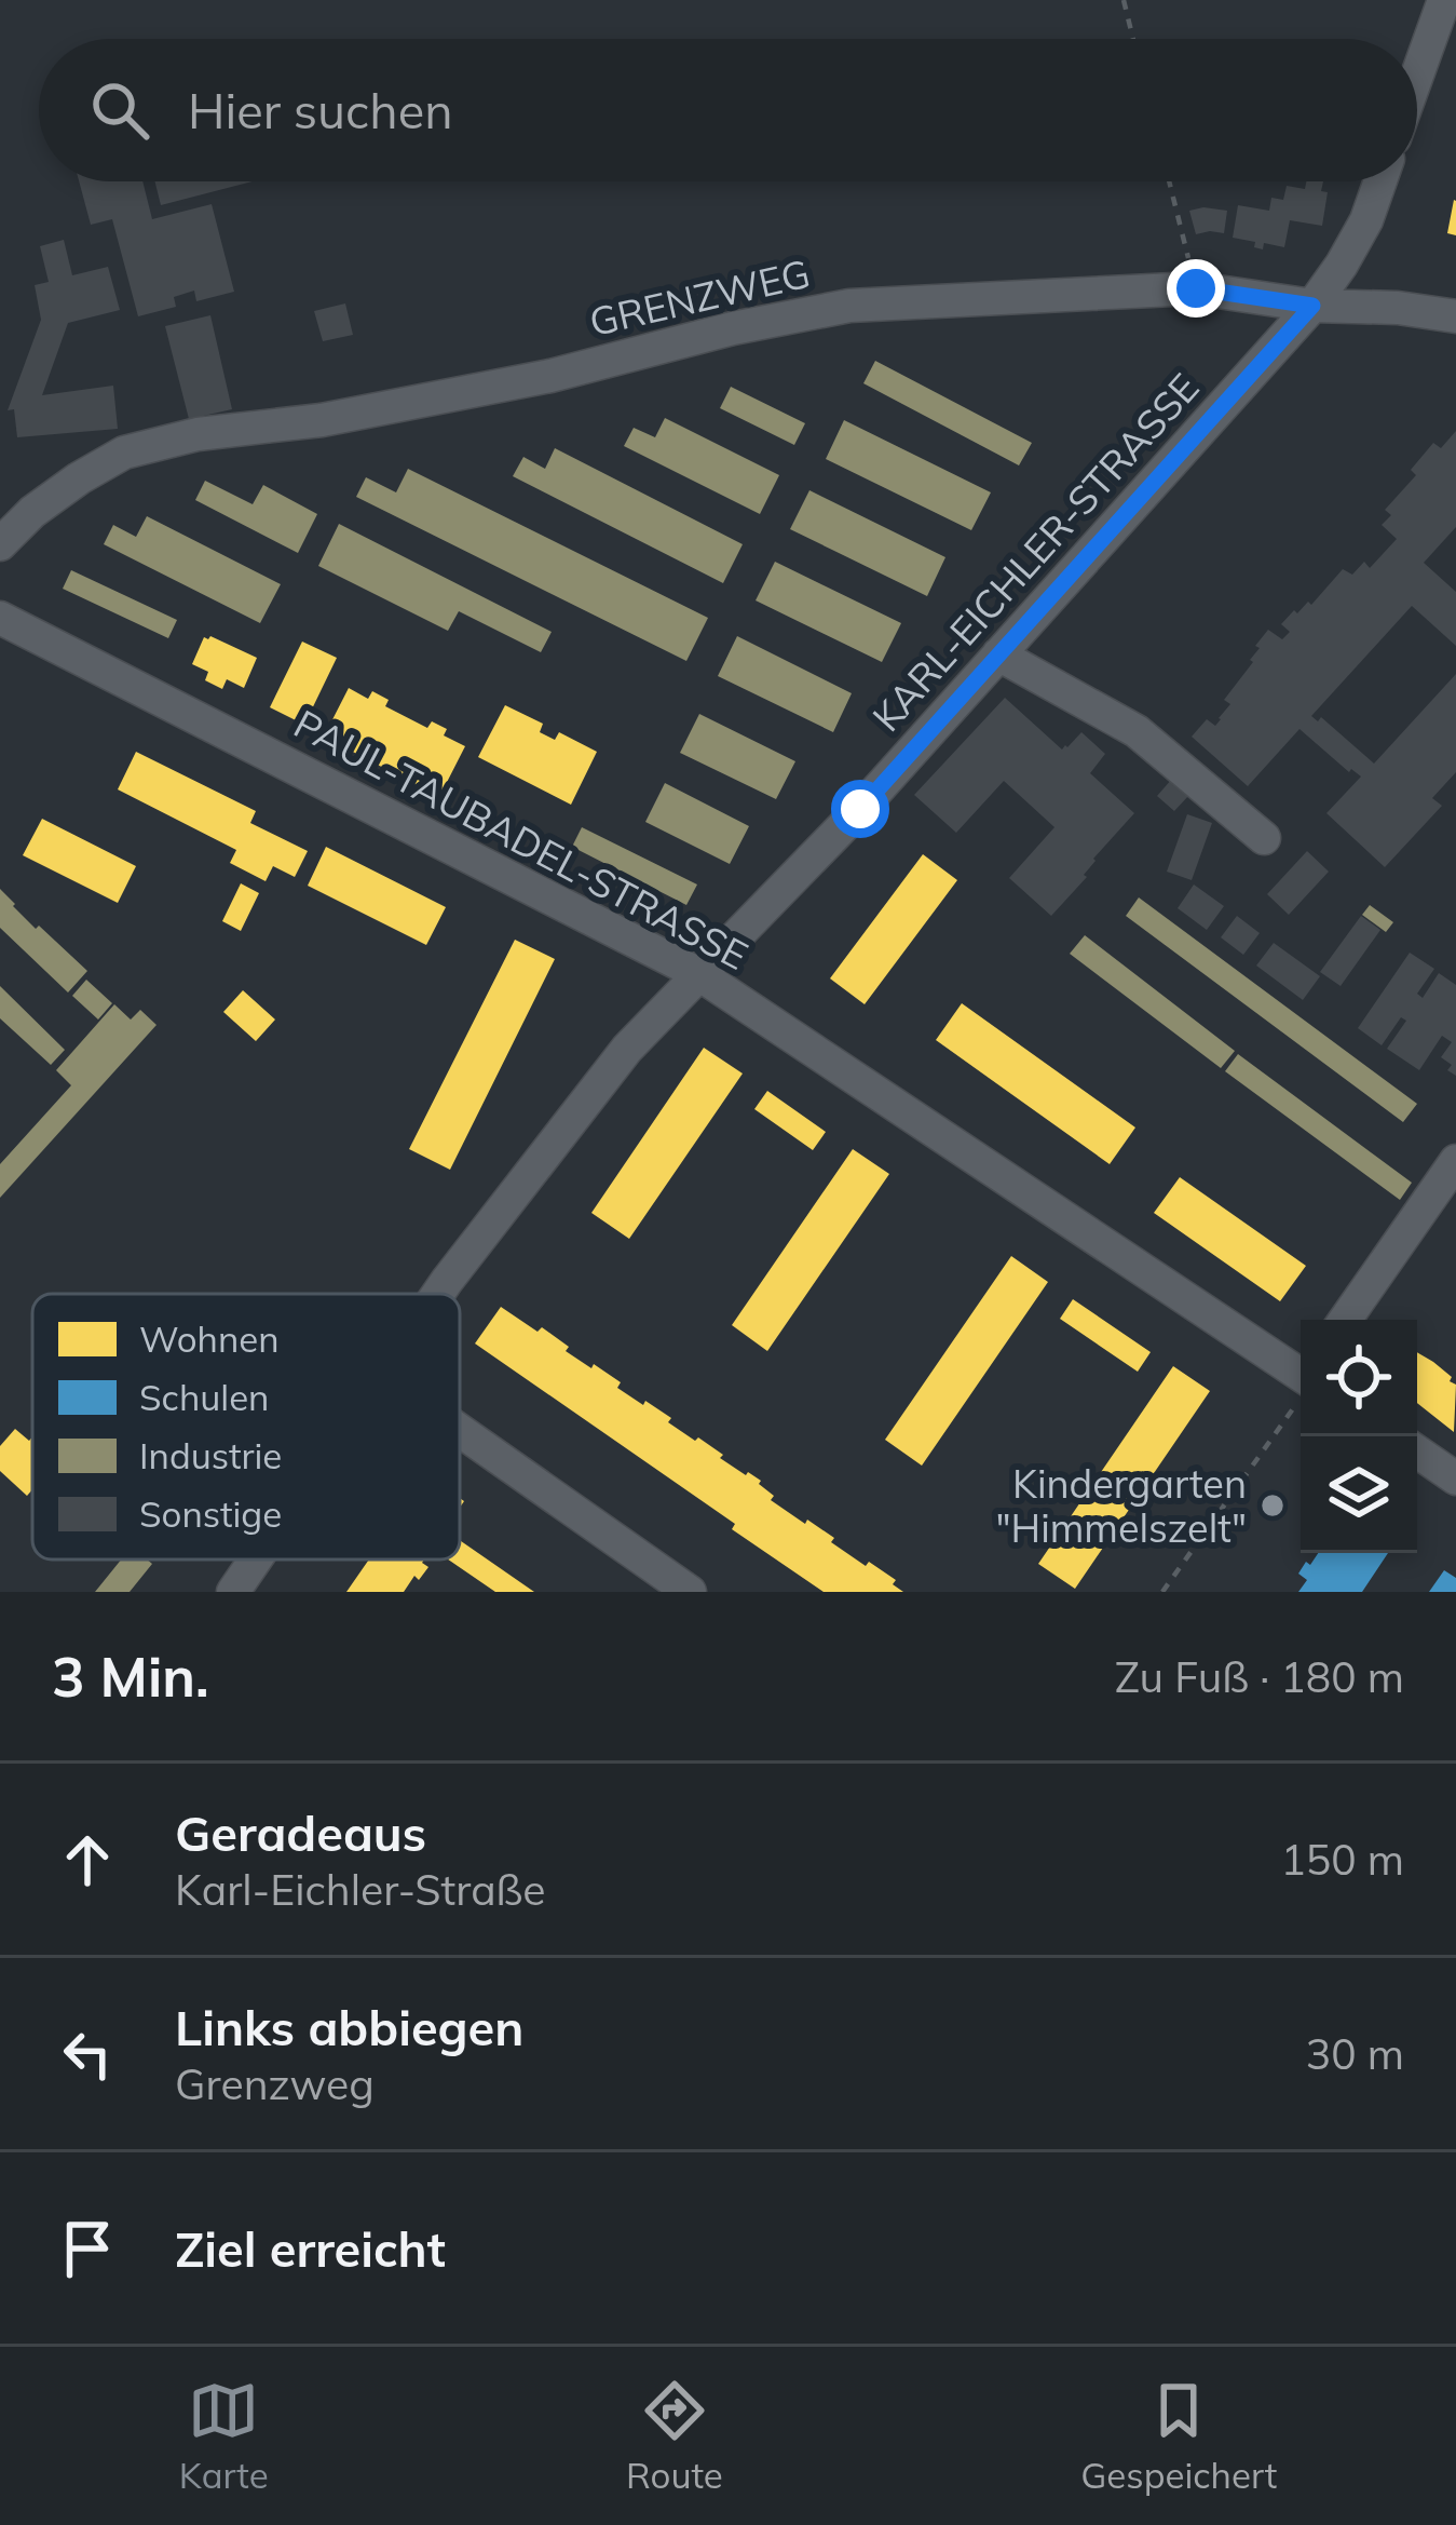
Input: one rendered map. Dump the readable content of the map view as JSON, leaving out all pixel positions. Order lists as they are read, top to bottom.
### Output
{
  "streets": {
    "street": ["GRENZWEG", "KARL-EICHLER-STRASSE", "PAUL-TAUBADEL-STRASSE"]
  },
  "crossings": [
    ["GRENZWEG", "KARL-EICHLER-STRASSE"],
    ["KARL-EICHLER-STRASSE", "PAUL-TAUBADEL-STRASSE"]
  ],
  "places": ["Kindergarten \"Himmelszelt\""],
  "legend": [
    "Wohnen",
    "Schulen",
    "Industrie",
    "Sonstige"
  ],
  "page": {
    "search": "Hier suchen",
    "heading": ["3 Min.", "Zu Fuß · 180 m"],
    "list": [
      ["Geradeaus", "Karl-Eichler-Straße", "150 m"],
      ["Links abbiegen", "Grenzweg", "30 m"],
      "Ziel erreicht"
    ],
    "nav": ["Karte", "Route", "Gespeichert"]
  }
}
